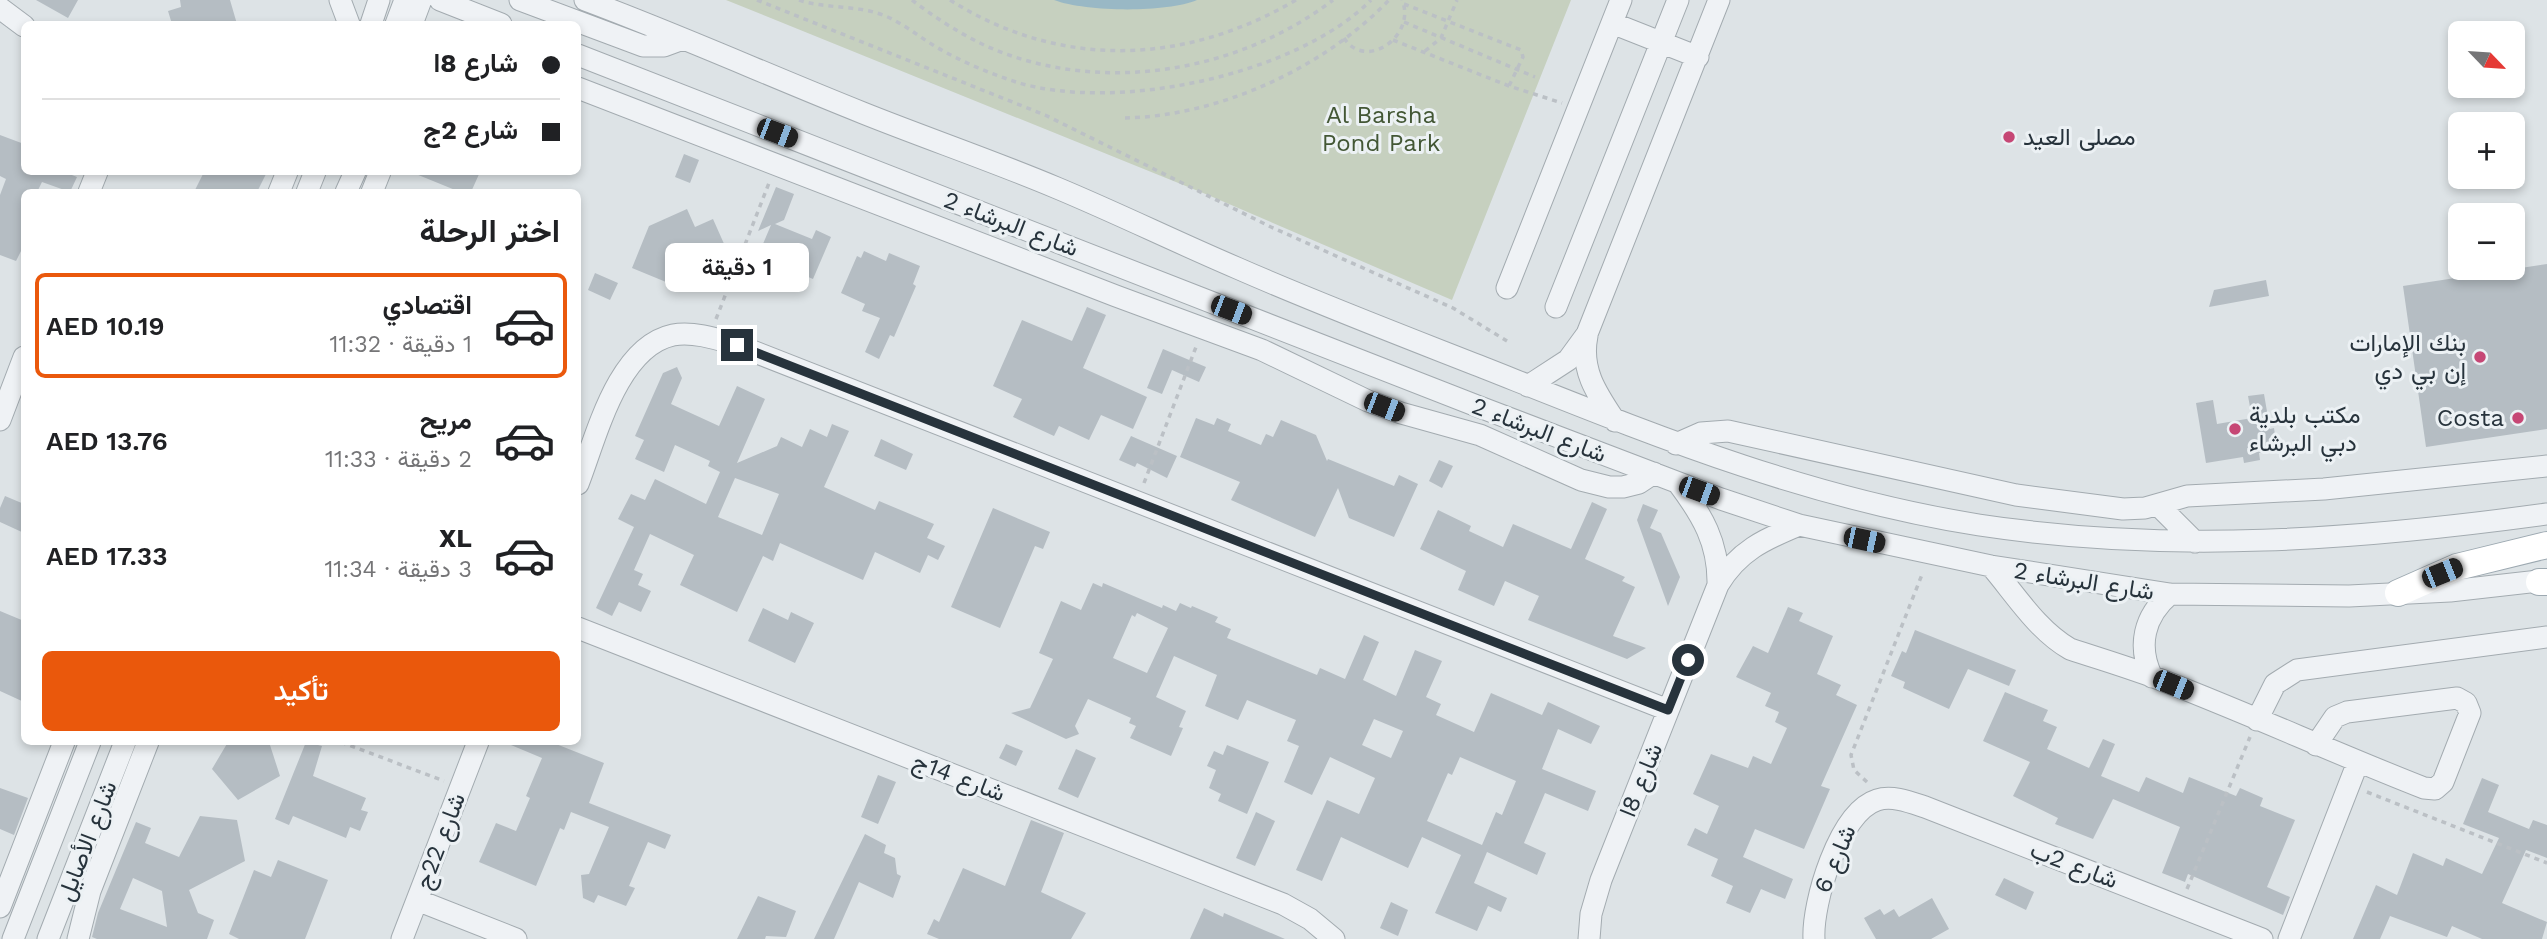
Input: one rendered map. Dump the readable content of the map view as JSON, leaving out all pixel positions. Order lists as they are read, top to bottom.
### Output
{
  "streets": {
    "street": [
      "شارع البرشاء 2",
      "شارع 14ج",
      "شارع 8ا",
      "شارع الأصايل",
      "شارع 22ج",
      "شارع 6",
      "شارع 2ب"
    ]
  },
  "crossings": [
    ["شارع البرشاء 2", "شارع 8ا"],
    ["شارع 6", "شارع 2ب"]
  ],
  "parks": ["Al Barsha Pond Park"],
  "places": [
    "مصلى العيد",
    "بنك الإمارات إن بي دي",
    "Costa",
    "مكتب بلدية دبي البرشاء"
  ],
  "north": "bottom right",
  "page": {
    "map_buttons": ["+", "−"],
    "banner": ["شارع 8ا", "شارع 2ج"],
    "heading": "اختر الرحلة",
    "bubble": "1 دقيقة",
    "list": [
      {
        "name": "اقتصادي",
        "note": "1 دقيقة · 11:32",
        "value": "AED 10.19"
      },
      {
        "name": "مريح",
        "note": "2 دقيقة · 11:33",
        "value": "AED 13.76"
      },
      {
        "name": "XL",
        "note": "3 دقيقة · 11:34",
        "value": "AED 17.33"
      }
    ],
    "buttons": "تأكيد"
  }
}
